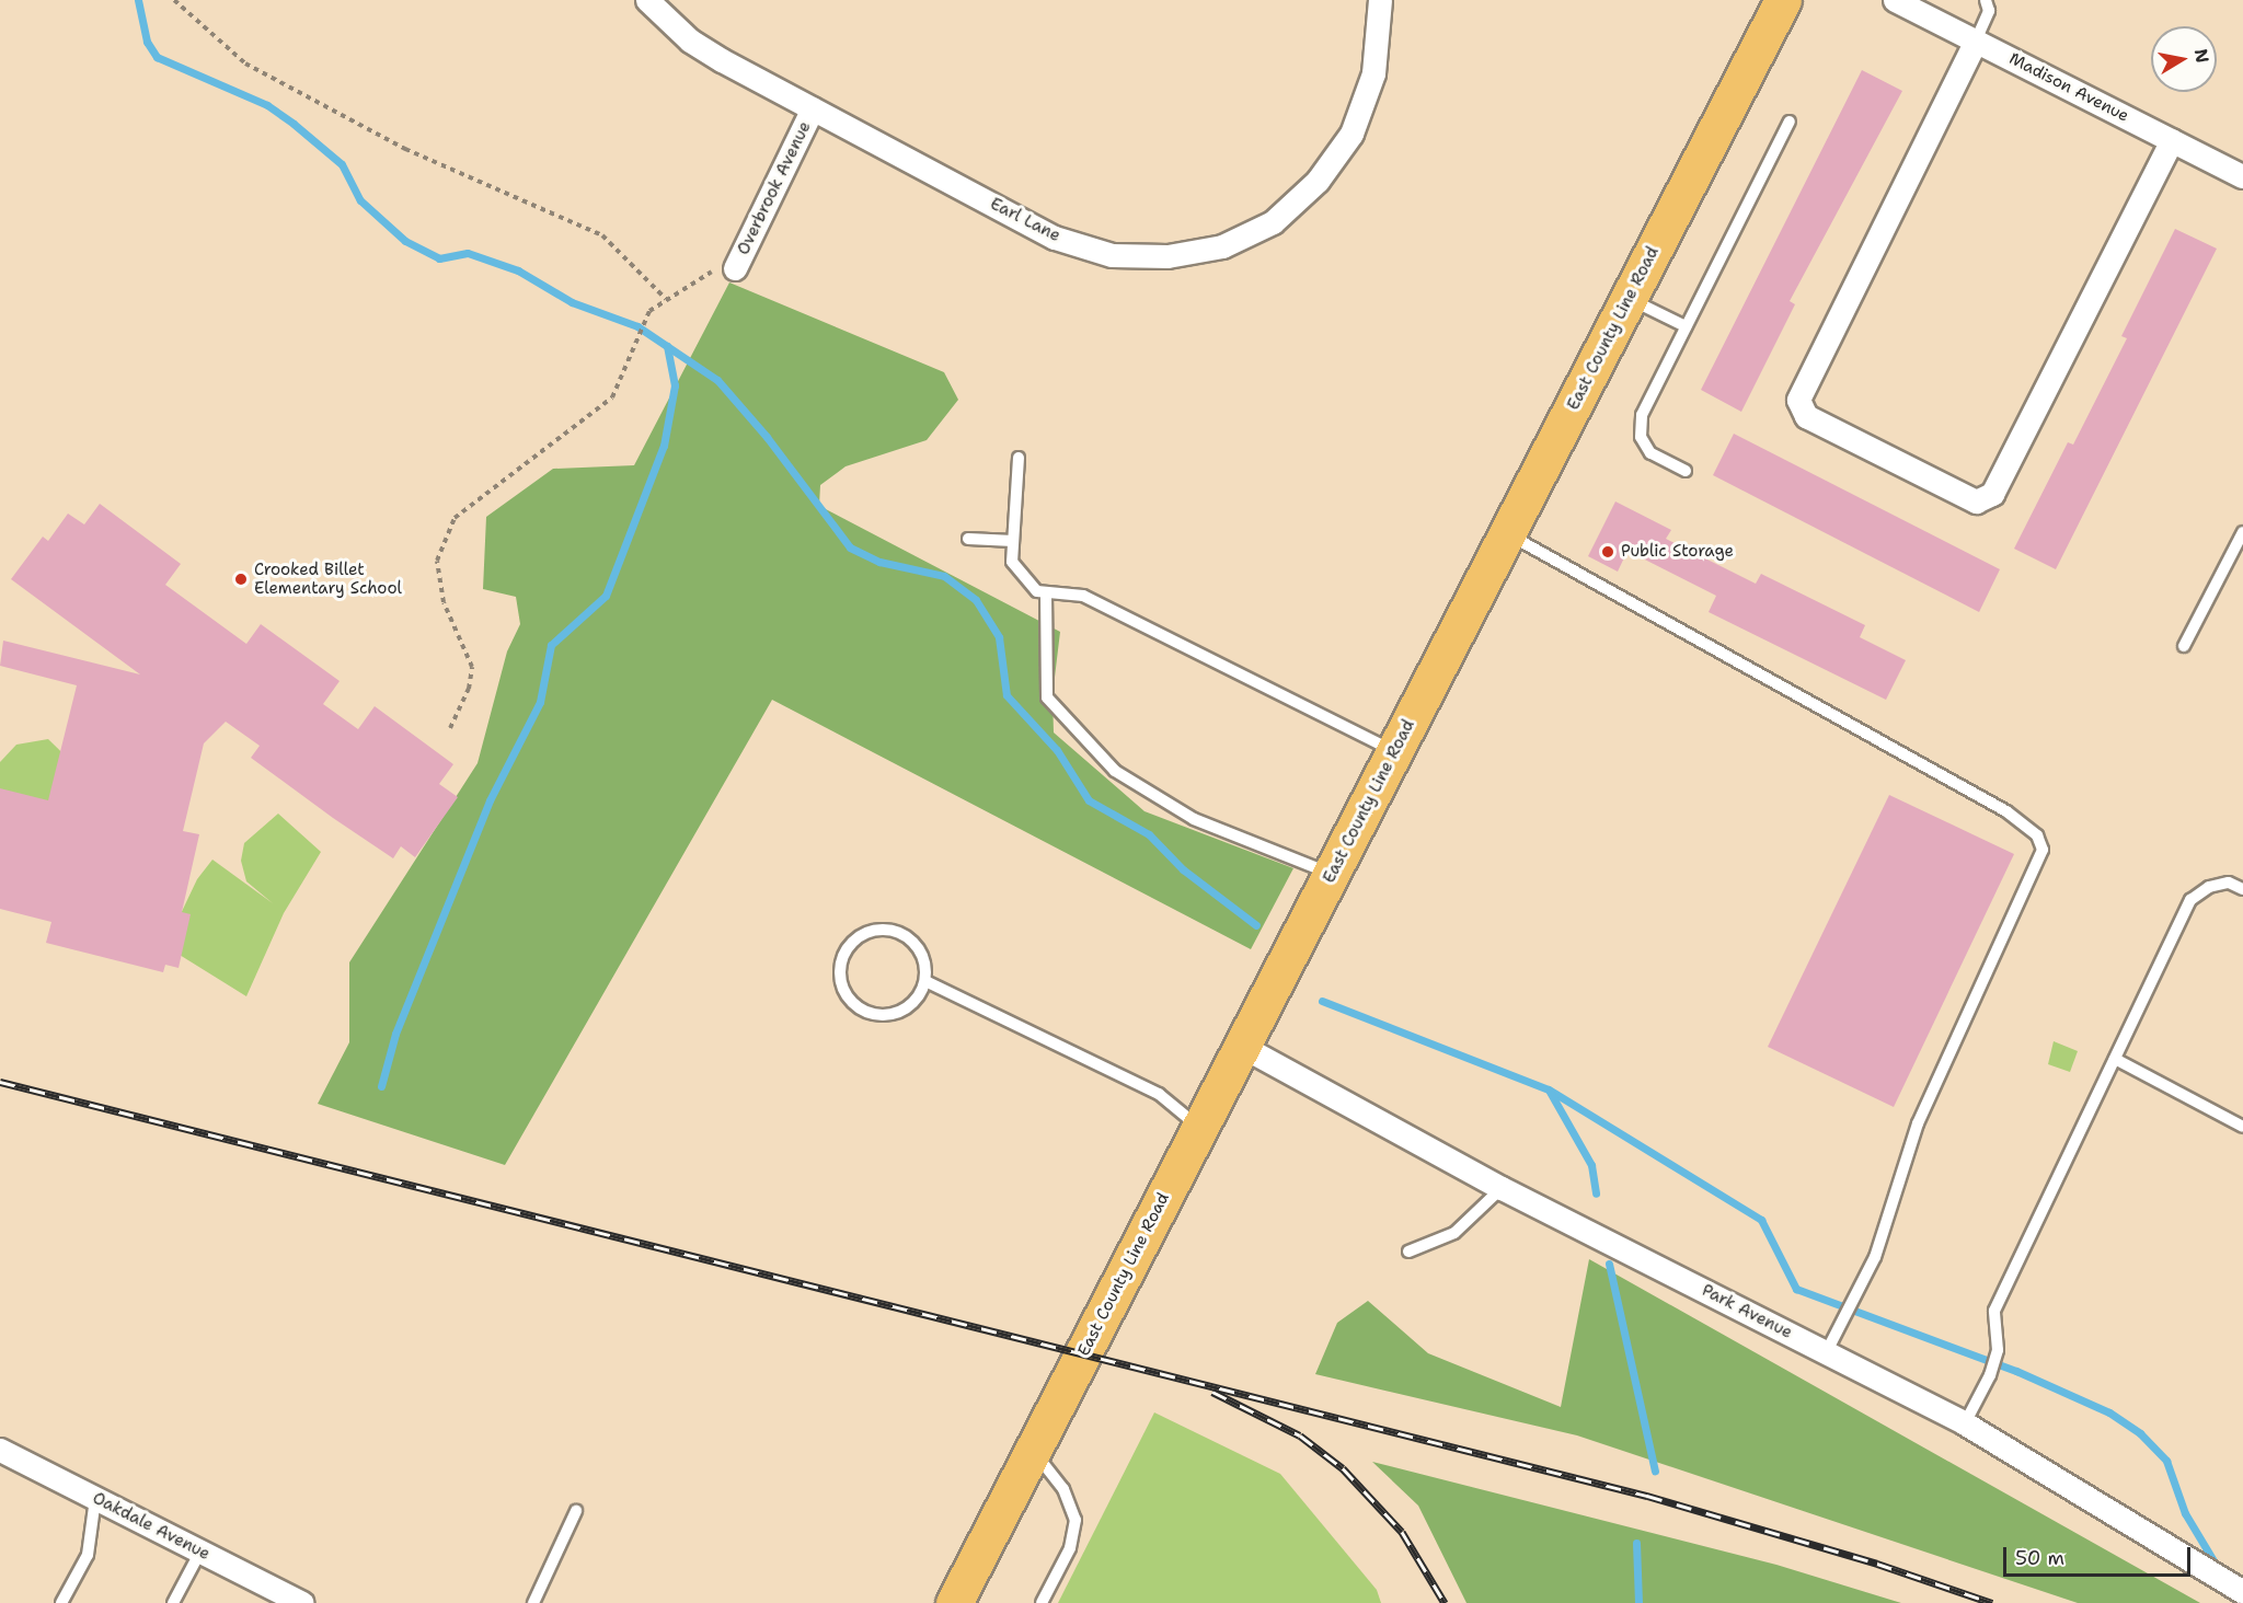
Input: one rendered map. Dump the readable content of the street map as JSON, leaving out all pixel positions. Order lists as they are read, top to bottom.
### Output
{
  "streets": {
    "main road": ["East County Line Road"],
    "street": [
      "Madison Avenue",
      "Overbrook Avenue",
      "Earl Lane",
      "Park Avenue",
      "Oakdale Avenue"
    ]
  },
  "crossings": [
    ["Overbrook Avenue", "Earl Lane"],
    ["East County Line Road", "Park Avenue"]
  ],
  "places": ["Public Storage", "Crooked Billet Elementary School"],
  "scale_bar": "50 m",
  "north": "right"
}
